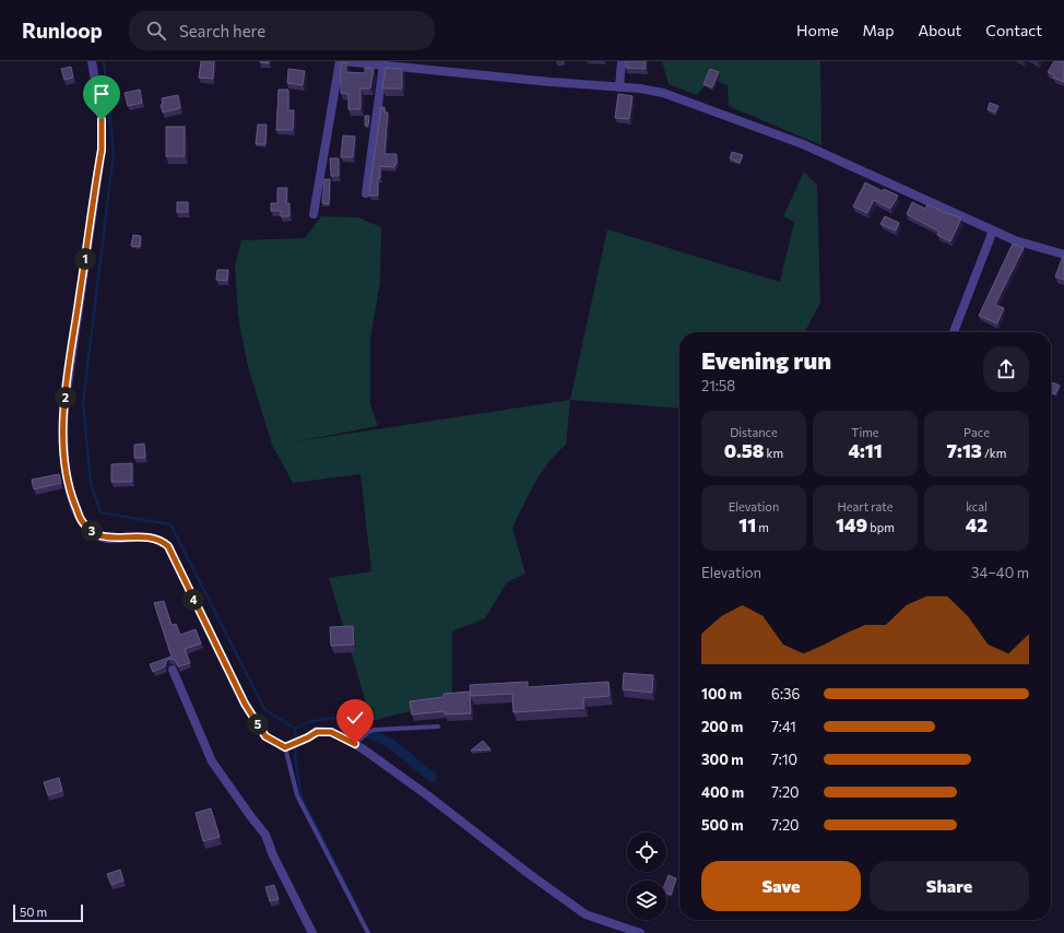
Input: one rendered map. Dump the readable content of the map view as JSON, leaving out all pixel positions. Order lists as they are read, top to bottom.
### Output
{
  "scale_bar": "50 m",
  "page": {
    "header": "Runloop",
    "search": "Search here",
    "nav": [
      "Home",
      "Map",
      "About",
      "Contact"
    ],
    "pins": [
      "1",
      "2",
      "3",
      "4",
      "5"
    ],
    "heading": ["Evening run", "21:58"],
    "stats": [
      ["Distance", "0.58 km"],
      ["Time", "4:11"],
      ["Pace", "7:13 /km"],
      ["Elevation", "11 m"],
      ["Heart rate", "149 bpm"],
      ["kcal", "42"]
    ],
    "chart": ["Elevation", "34–40 m"],
    "list": [
      {
        "name": "100 m",
        "note": "6:36"
      },
      {
        "name": "200 m",
        "note": "7:41"
      },
      {
        "name": "300 m",
        "note": "7:10"
      },
      {
        "name": "400 m",
        "note": "7:20"
      },
      {
        "name": "500 m",
        "note": "7:20"
      }
    ],
    "buttons": ["Save", "Share"],
    "scale": "50 m"
  }
}
